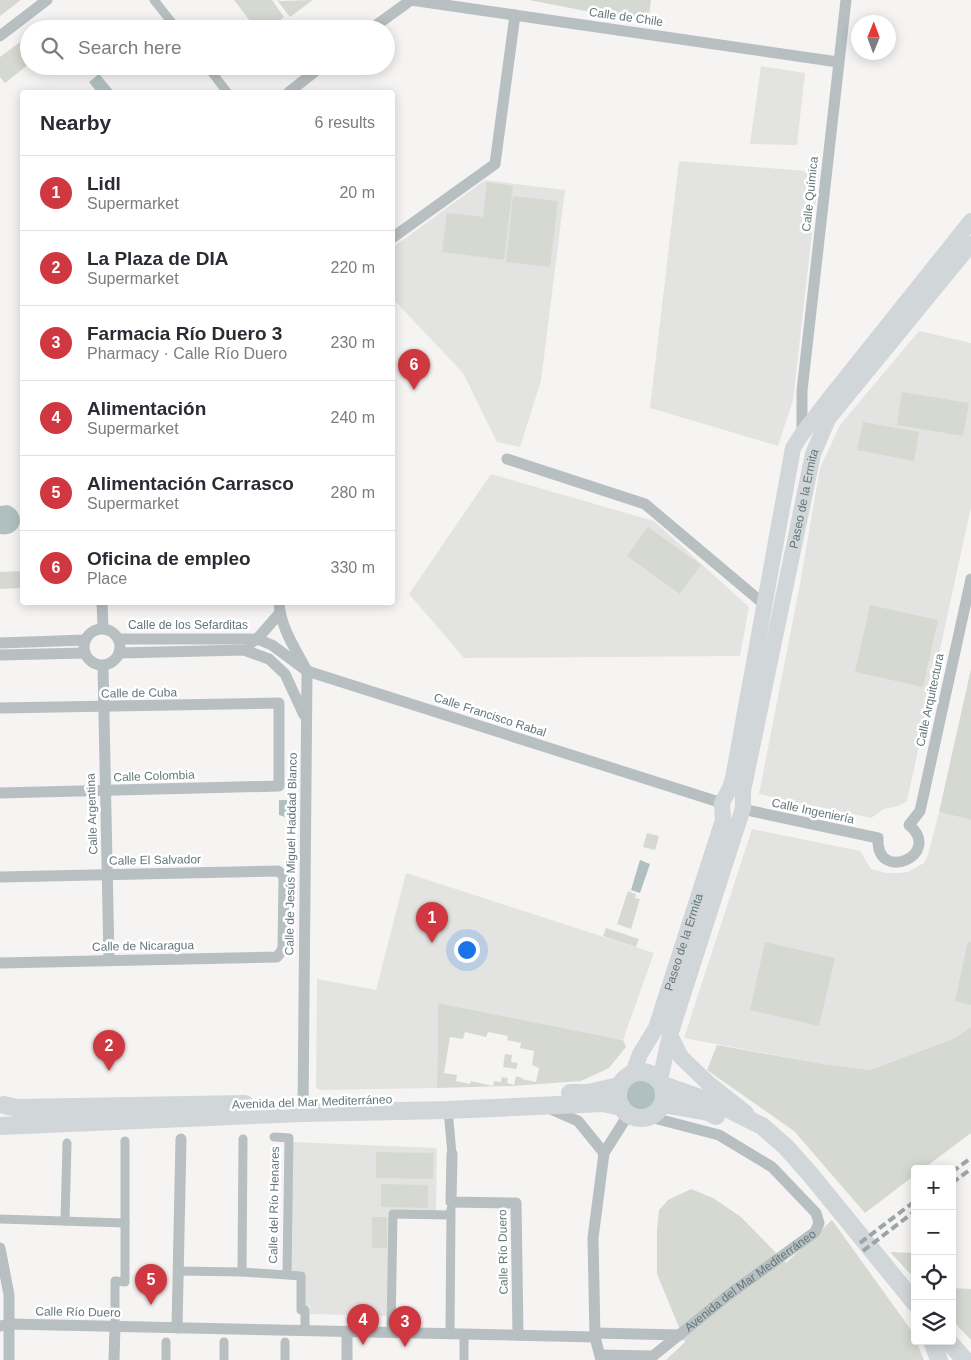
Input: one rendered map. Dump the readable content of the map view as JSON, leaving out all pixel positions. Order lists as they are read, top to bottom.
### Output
{
  "streets": {
    "main road": ["Paseo de la Ermita", "Avenida del Mar Mediterráneo"],
    "street": [
      "Calle de Chile",
      "Calle Química",
      "Calle de los Sefarditas",
      "Calle de Cuba",
      "Calle Arquitectura",
      "Calle Francisco Rabal",
      "Calle Colombia",
      "Calle Ingeniería",
      "Calle Argentina",
      "Calle de Jesús Miguel Haddad Blanco",
      "Calle El Salvador",
      "Calle de Nicaragua",
      "Calle del Río Henares",
      "Calle Río Duero"
    ]
  },
  "crossings": [
    ["Calle de Chile", "Calle Química"],
    ["Calle Química", "Paseo de la Ermita"],
    ["Paseo de la Ermita", "Calle Francisco Rabal"],
    ["Paseo de la Ermita", "Calle Ingeniería"],
    ["Paseo de la Ermita", "Avenida del Mar Mediterráneo"],
    ["Calle de los Sefarditas", "Calle Francisco Rabal"],
    ["Calle de los Sefarditas", "Calle Argentina"],
    ["Calle de los Sefarditas", "Calle de Jesús Miguel Haddad Blanco"],
    ["Calle de Cuba", "Calle Colombia"],
    ["Calle de Cuba", "Calle Argentina"],
    ["Calle Arquitectura", "Calle Ingeniería"],
    ["Calle Francisco Rabal", "Calle de Jesús Miguel Haddad Blanco"],
    ["Calle Colombia", "Calle Argentina"],
    ["Calle Argentina", "Calle El Salvador"],
    ["Calle Argentina", "Calle de Nicaragua"],
    ["Calle de Jesús Miguel Haddad Blanco", "Avenida del Mar Mediterráneo"],
    ["Calle El Salvador", "Calle de Nicaragua"],
    ["Avenida del Mar Mediterráneo", "Calle Río Duero"]
  ],
  "north": "top",
  "page": {
    "search": "Search here",
    "heading": ["Nearby", "6 results"],
    "list": [
      {
        "mark": "1",
        "name": "Lidl",
        "note": "Supermarket",
        "value": "20 m"
      },
      {
        "mark": "2",
        "name": "La Plaza de DIA",
        "note": "Supermarket",
        "value": "220 m"
      },
      {
        "mark": "3",
        "name": "Farmacia Río Duero 3",
        "note": "Pharmacy · Calle Río Duero",
        "value": "230 m"
      },
      {
        "mark": "4",
        "name": "Alimentación",
        "note": "Supermarket",
        "value": "240 m"
      },
      {
        "mark": "5",
        "name": "Alimentación Carrasco",
        "note": "Supermarket",
        "value": "280 m"
      },
      {
        "mark": "6",
        "name": "Oficina de empleo",
        "note": "Place",
        "value": "330 m"
      }
    ],
    "pins": [
      "6",
      "1",
      "2",
      "5",
      "4",
      "3"
    ],
    "map_buttons": ["+", "−"]
  }
}
